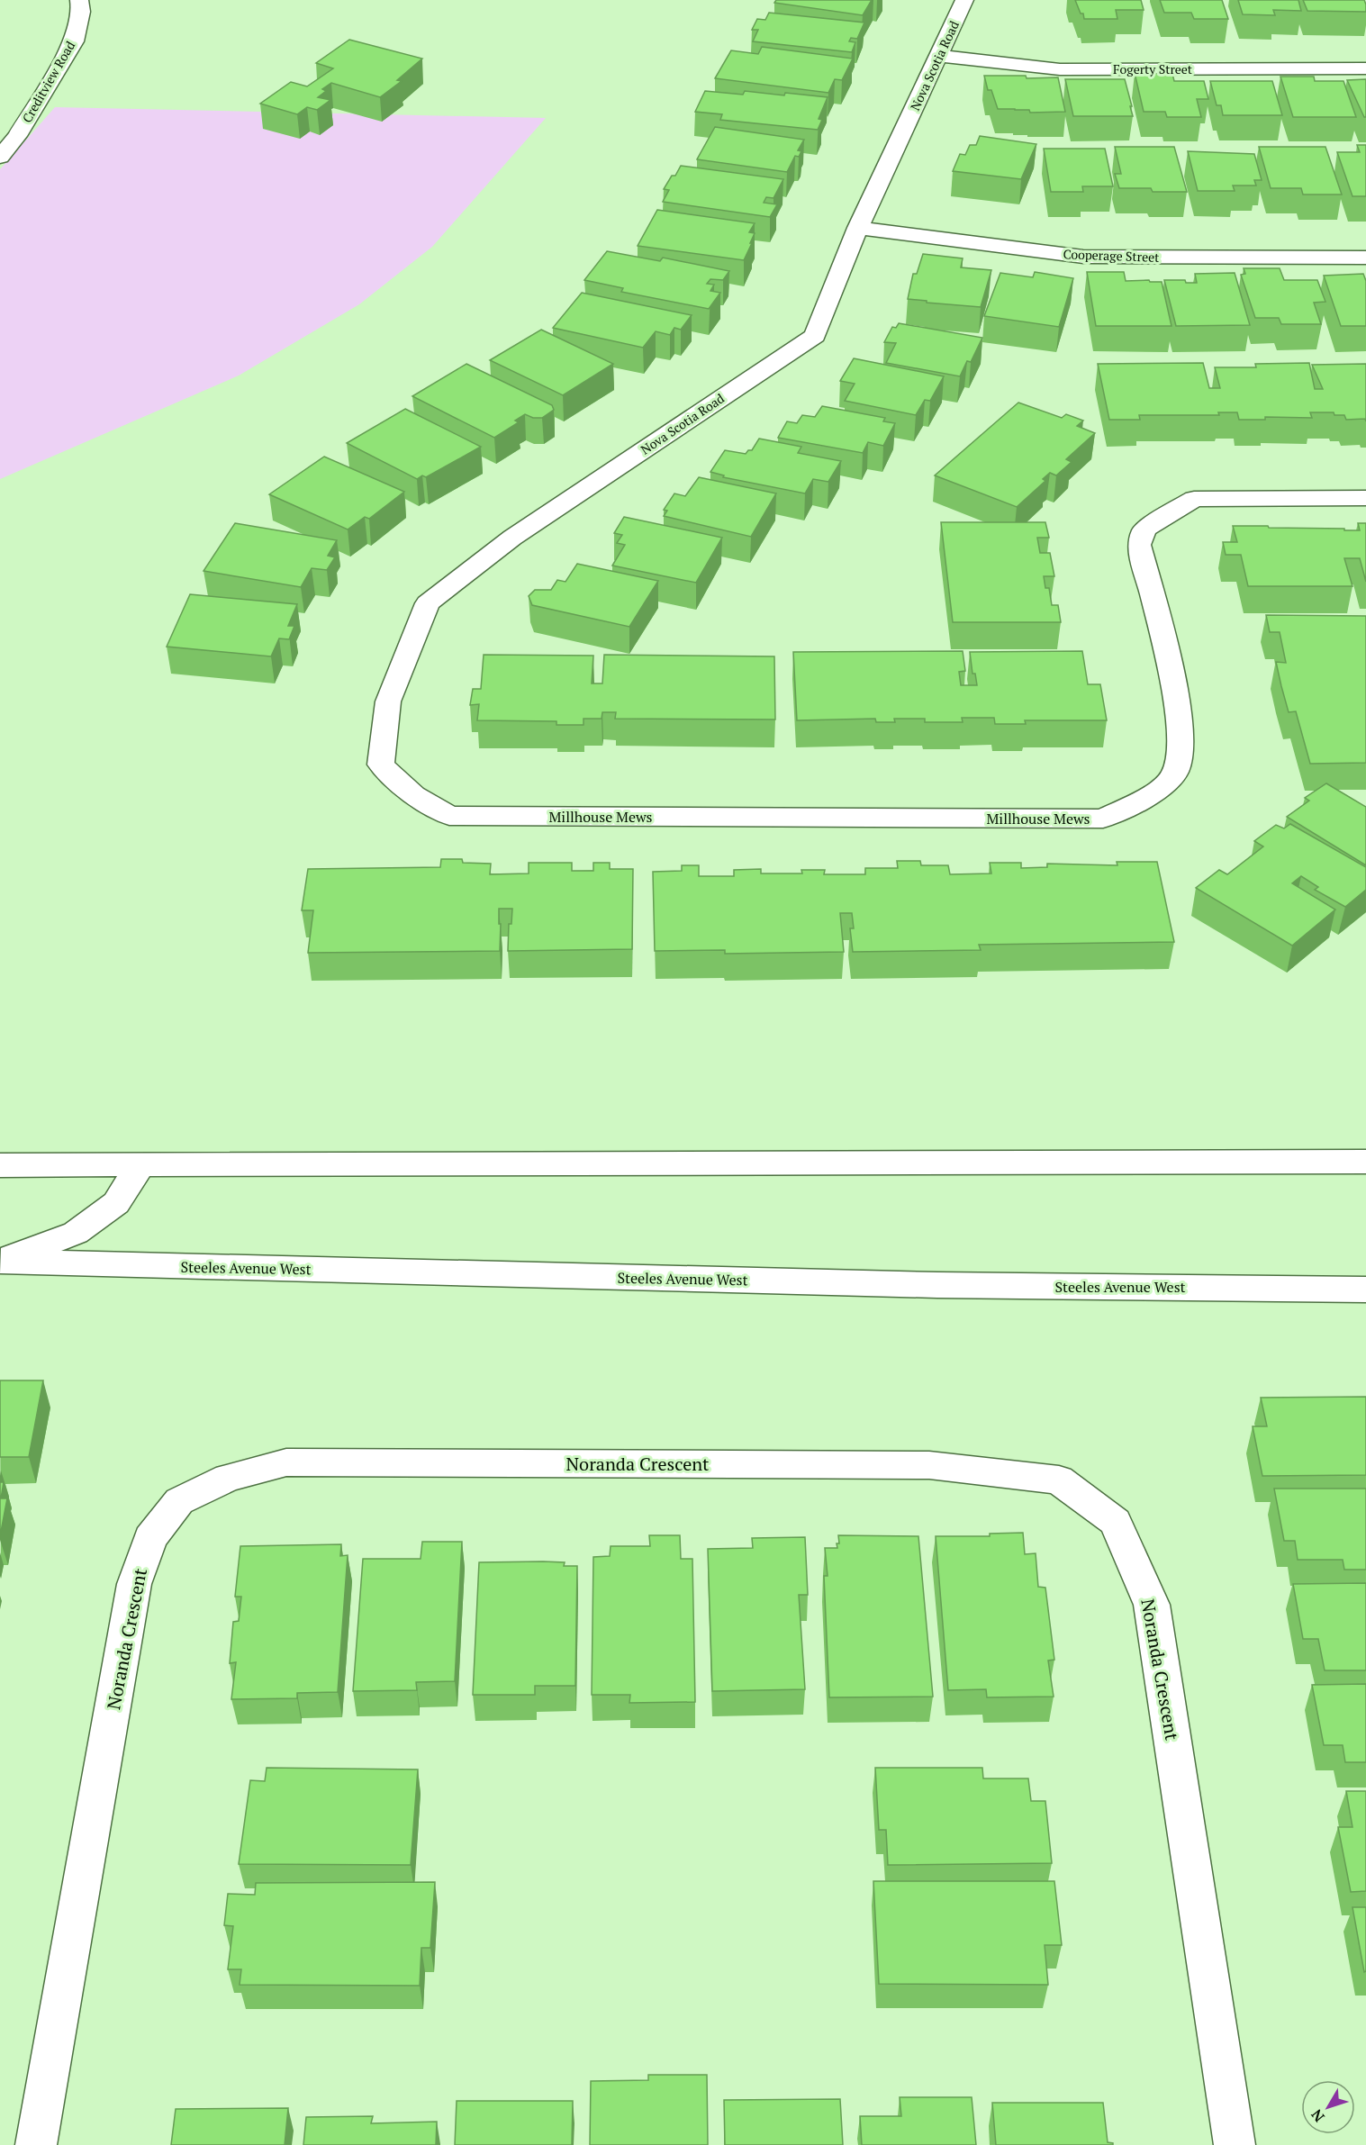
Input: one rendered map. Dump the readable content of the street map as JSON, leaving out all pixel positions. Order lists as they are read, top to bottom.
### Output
{
  "streets": {
    "street": [
      "Nova Scotia Road",
      "Fogerty Street",
      "Creditview Road",
      "Cooperage Street",
      "Millhouse Mews",
      "Steeles Avenue West",
      "Noranda Crescent"
    ]
  },
  "crossings": [
    ["Nova Scotia Road", "Fogerty Street"],
    ["Nova Scotia Road", "Cooperage Street"],
    ["Nova Scotia Road", "Millhouse Mews"]
  ],
  "north": "bottom left"
}
